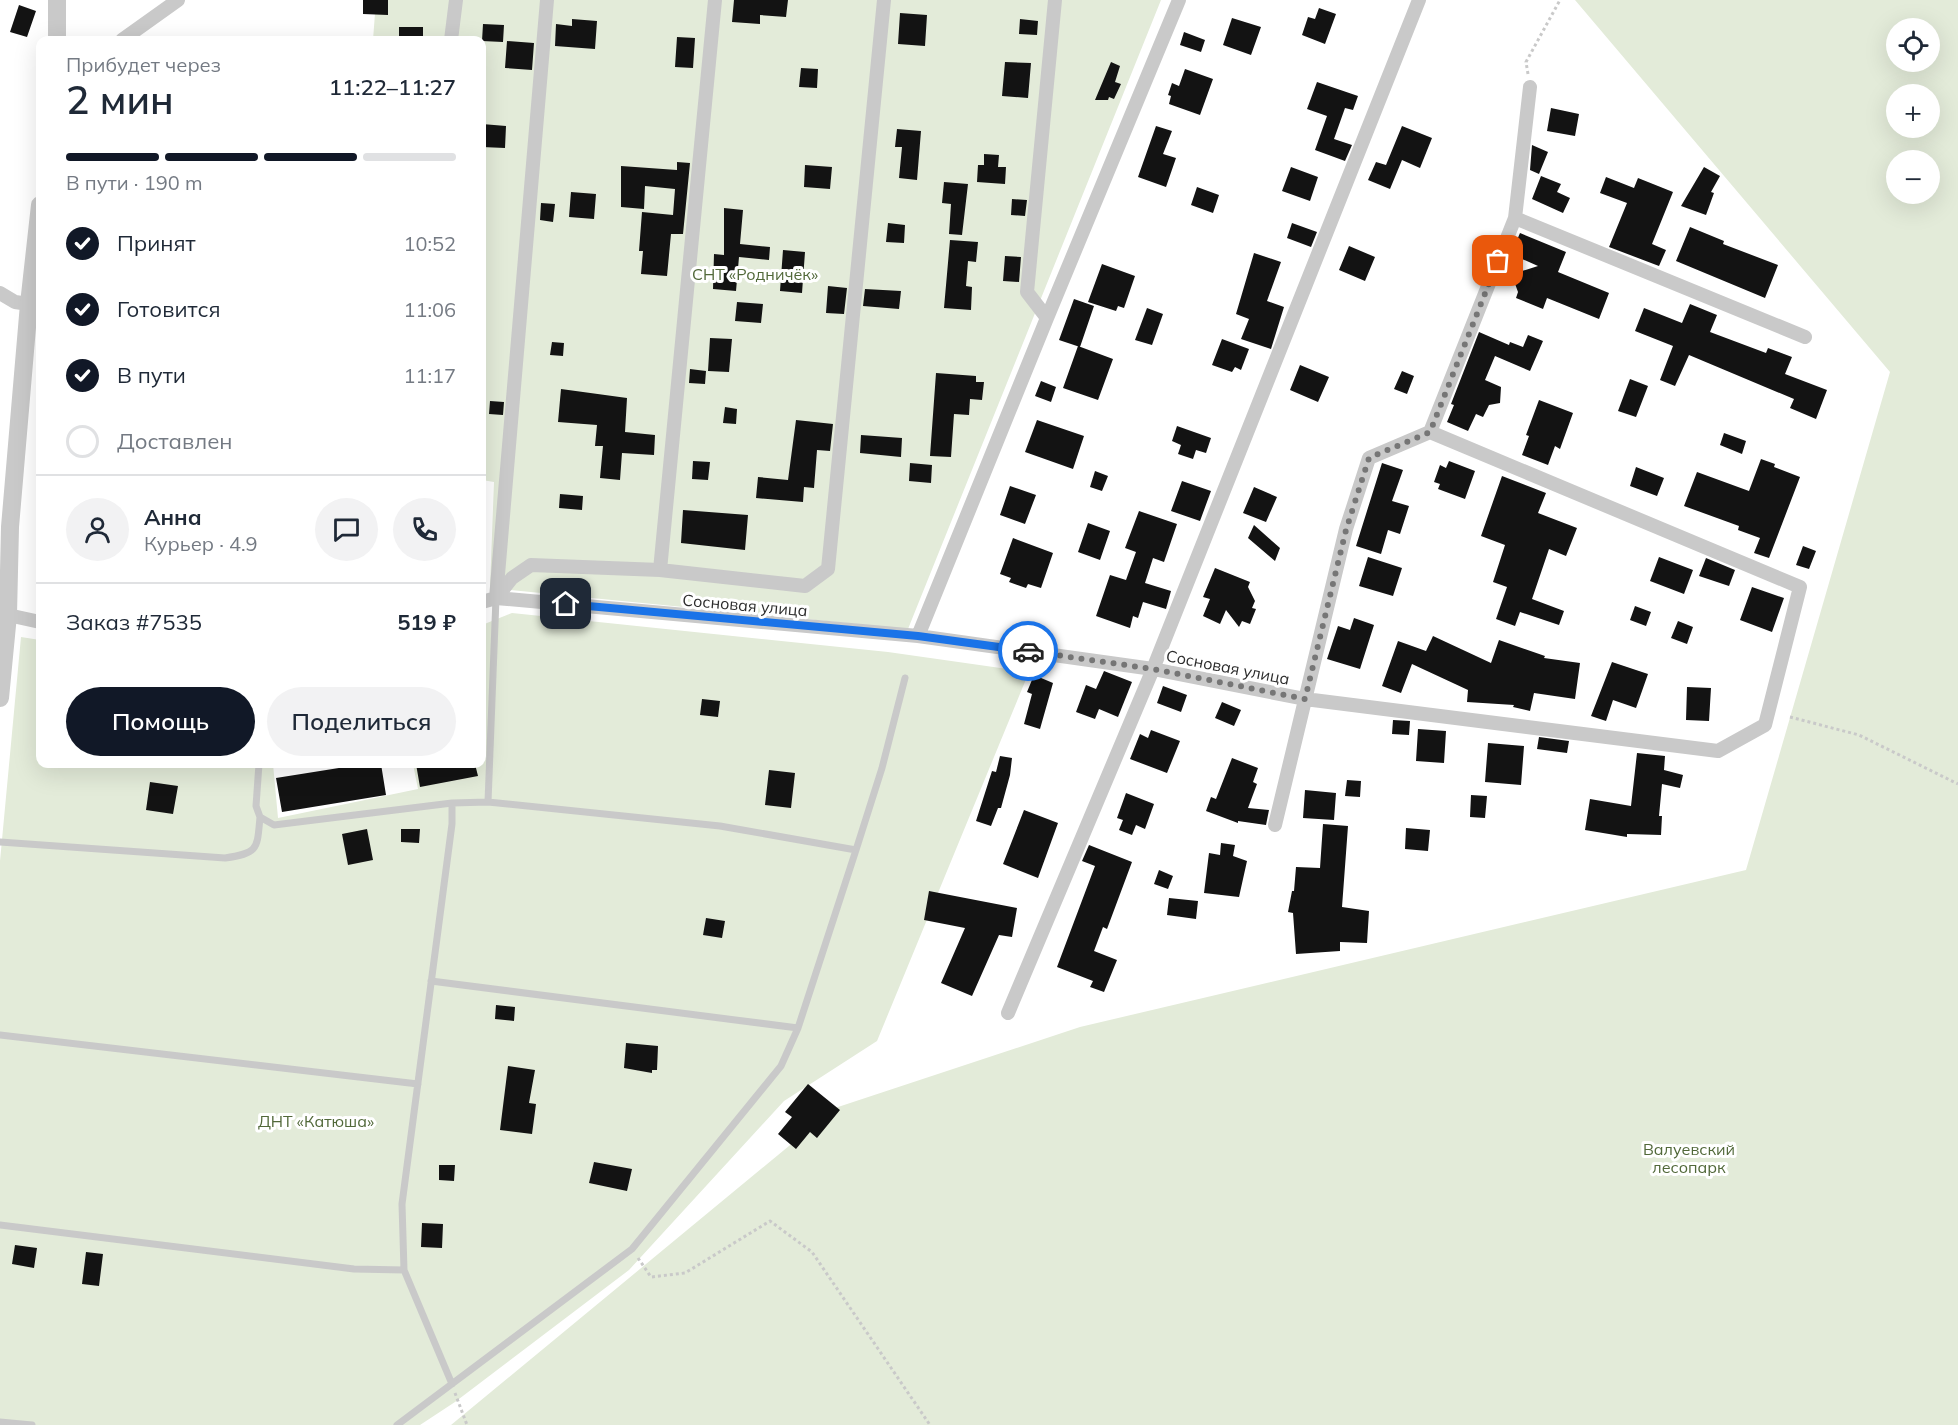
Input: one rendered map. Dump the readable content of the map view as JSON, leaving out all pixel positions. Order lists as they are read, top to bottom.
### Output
{
  "streets": {
    "street": ["Сосновая улица"]
  },
  "parks": ["СНТ «Родничёк»", "ДНТ «Катюша»", "Валуевский лесопарк"],
  "page": {
    "map_buttons": ["+", "−"],
    "heading": ["2 мин", "Прибудет через", "11:22–11:27"],
    "panel": [
      "Анна",
      "Курьер · 4.9",
      "Заказ #7535",
      "519 ₽"
    ],
    "bar": "В пути · 190 m",
    "list": [
      ["Принят", "10:52"],
      ["Готовится", "11:06"],
      ["В пути", "11:17"],
      "Доставлен"
    ],
    "buttons": ["Помощь", "Поделиться"]
  }
}
